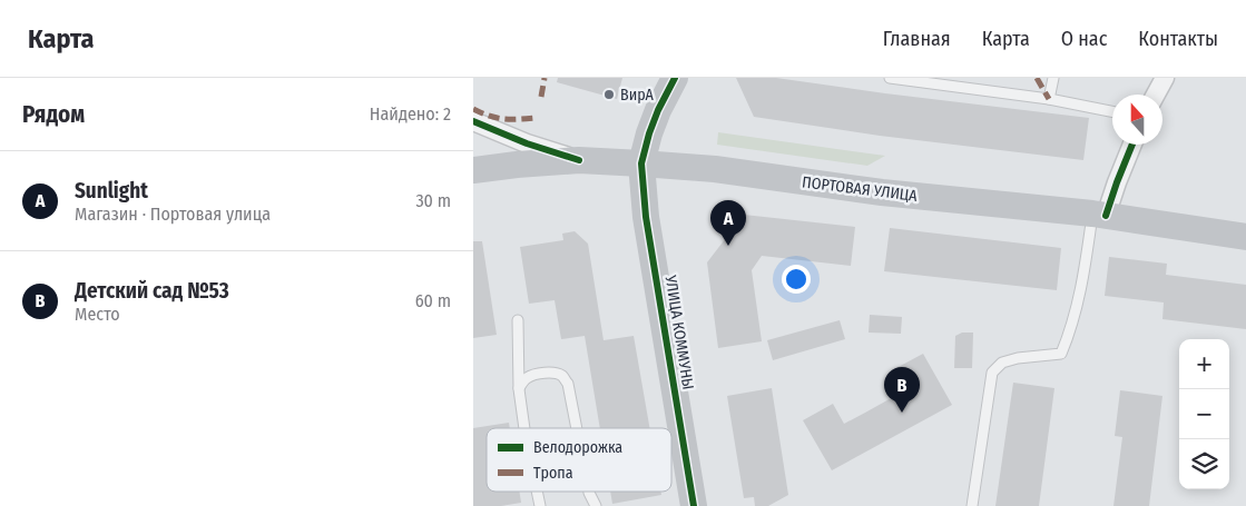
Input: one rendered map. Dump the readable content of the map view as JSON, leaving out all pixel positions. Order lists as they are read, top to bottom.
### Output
{
  "streets": {
    "main road": ["ПОРТОВАЯ УЛИЦА", "УЛИЦА КОММУНЫ"]
  },
  "crossings": [
    ["ПОРТОВАЯ УЛИЦА", "УЛИЦА КОММУНЫ"]
  ],
  "places": ["ВирА"],
  "legend": ["Велодорожка", "Тропа"],
  "north": "top",
  "page": {
    "header": "Карта",
    "nav": [
      "Главная",
      "Карта",
      "О нас",
      "Контакты"
    ],
    "heading": ["Рядом", "Найдено: 2"],
    "list": [
      {
        "mark": "A",
        "name": "Sunlight",
        "note": "Магазин · Портовая улица",
        "value": "30 m"
      },
      {
        "mark": "B",
        "name": "Детский сад №53",
        "note": "Место",
        "value": "60 m"
      }
    ],
    "pins": ["A", "B"],
    "map_buttons": ["+", "−"]
  }
}
